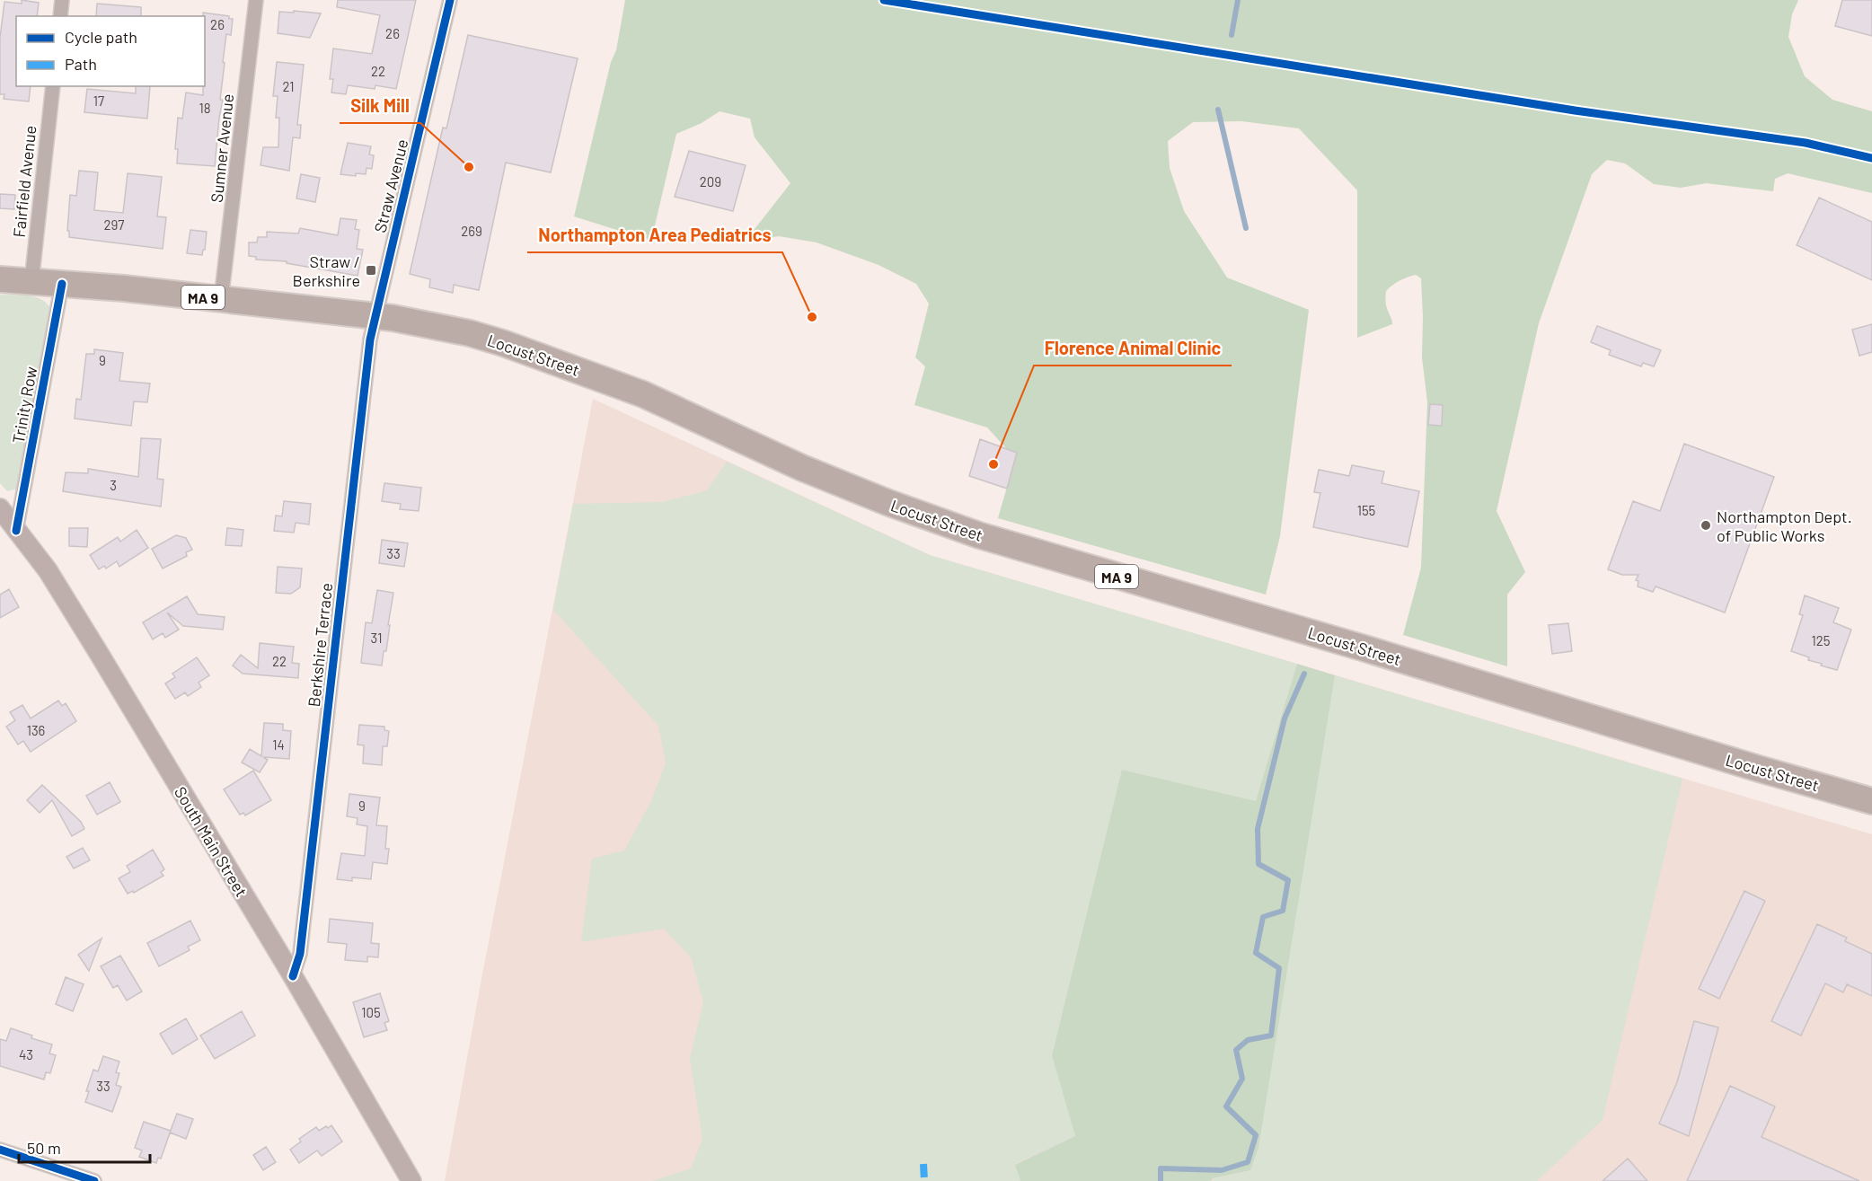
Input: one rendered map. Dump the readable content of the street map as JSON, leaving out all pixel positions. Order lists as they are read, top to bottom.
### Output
{
  "streets": {
    "highway": ["MA 9", "Locust Street"],
    "main road": ["South Main Street"],
    "street": [
      "Sumner Avenue",
      "Fairfield Avenue",
      "Straw Avenue",
      "Trinity Row",
      "Berkshire Terrace"
    ]
  },
  "crossings": [
    ["Sumner Avenue", "Locust Street"],
    ["Fairfield Avenue", "Locust Street"],
    ["Straw Avenue", "Locust Street"],
    ["Straw Avenue", "Berkshire Terrace"],
    ["Locust Street", "Trinity Row"],
    ["Locust Street", "Berkshire Terrace"],
    ["Trinity Row", "South Main Street"],
    ["Berkshire Terrace", "South Main Street"]
  ],
  "places": {
    "other": [
      "Silk Mill",
      "Northampton Area Pediatrics",
      "Florence Animal Clinic",
      "Northampton Dept. of Public Works"
    ],
    "transit": ["Straw / Berkshire"]
  },
  "house_numbers": [
    "26",
    "26",
    "22",
    "21",
    "17",
    "18",
    "209",
    "297",
    "269",
    "9",
    "3",
    "155",
    "33",
    "31",
    "125",
    "22",
    "136",
    "14",
    "9",
    "105",
    "43",
    "33"
  ],
  "legend": ["Cycle path", "Path"],
  "scale_bar": "50 m"
}
